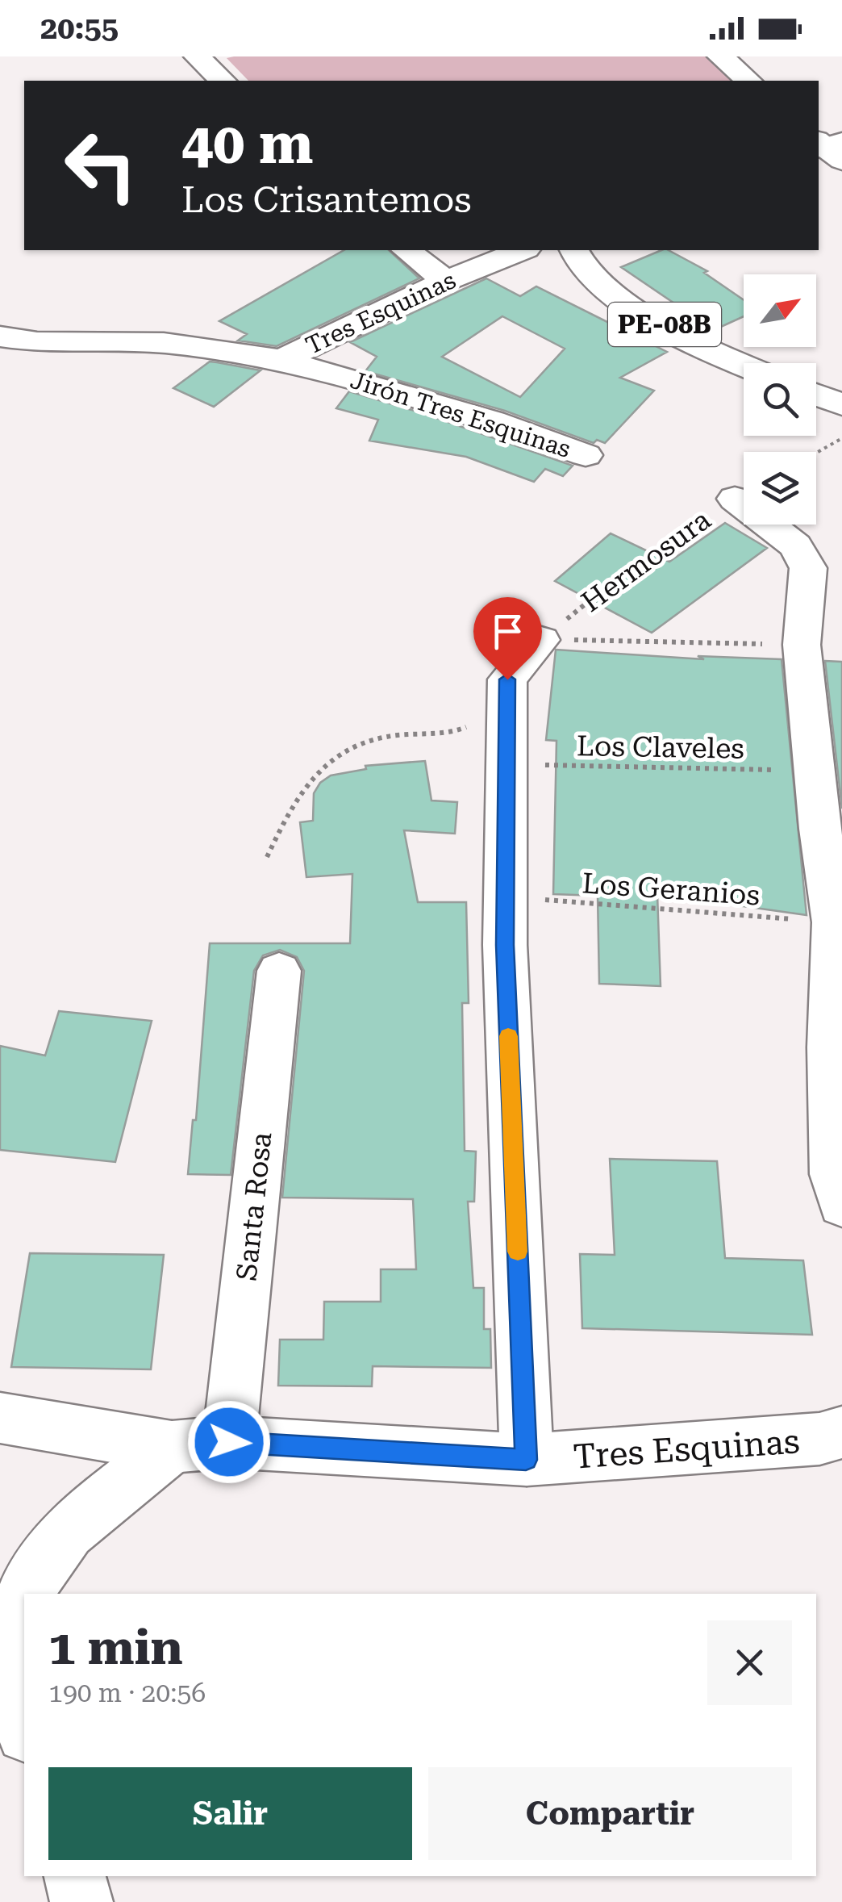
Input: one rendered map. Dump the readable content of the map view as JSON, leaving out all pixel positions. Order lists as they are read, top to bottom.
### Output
{
  "streets": {
    "main road": [
      "Tres Esquinas",
      "PE-08B",
      "Jirón Tres Esquinas",
      "Santa Rosa"
    ],
    "path": ["Hermosura", "Los Claveles", "Los Geranios"]
  },
  "crossings": [
    ["Tres Esquinas", "Jirón Tres Esquinas"],
    ["Tres Esquinas", "Santa Rosa"]
  ],
  "north": "top right",
  "page": {
    "status": "20:55",
    "turn": ["40 m", "Los Crisantemos"],
    "heading": ["1 min", "190 m · 20:56"],
    "buttons": ["Salir", "Compartir"]
  }
}
